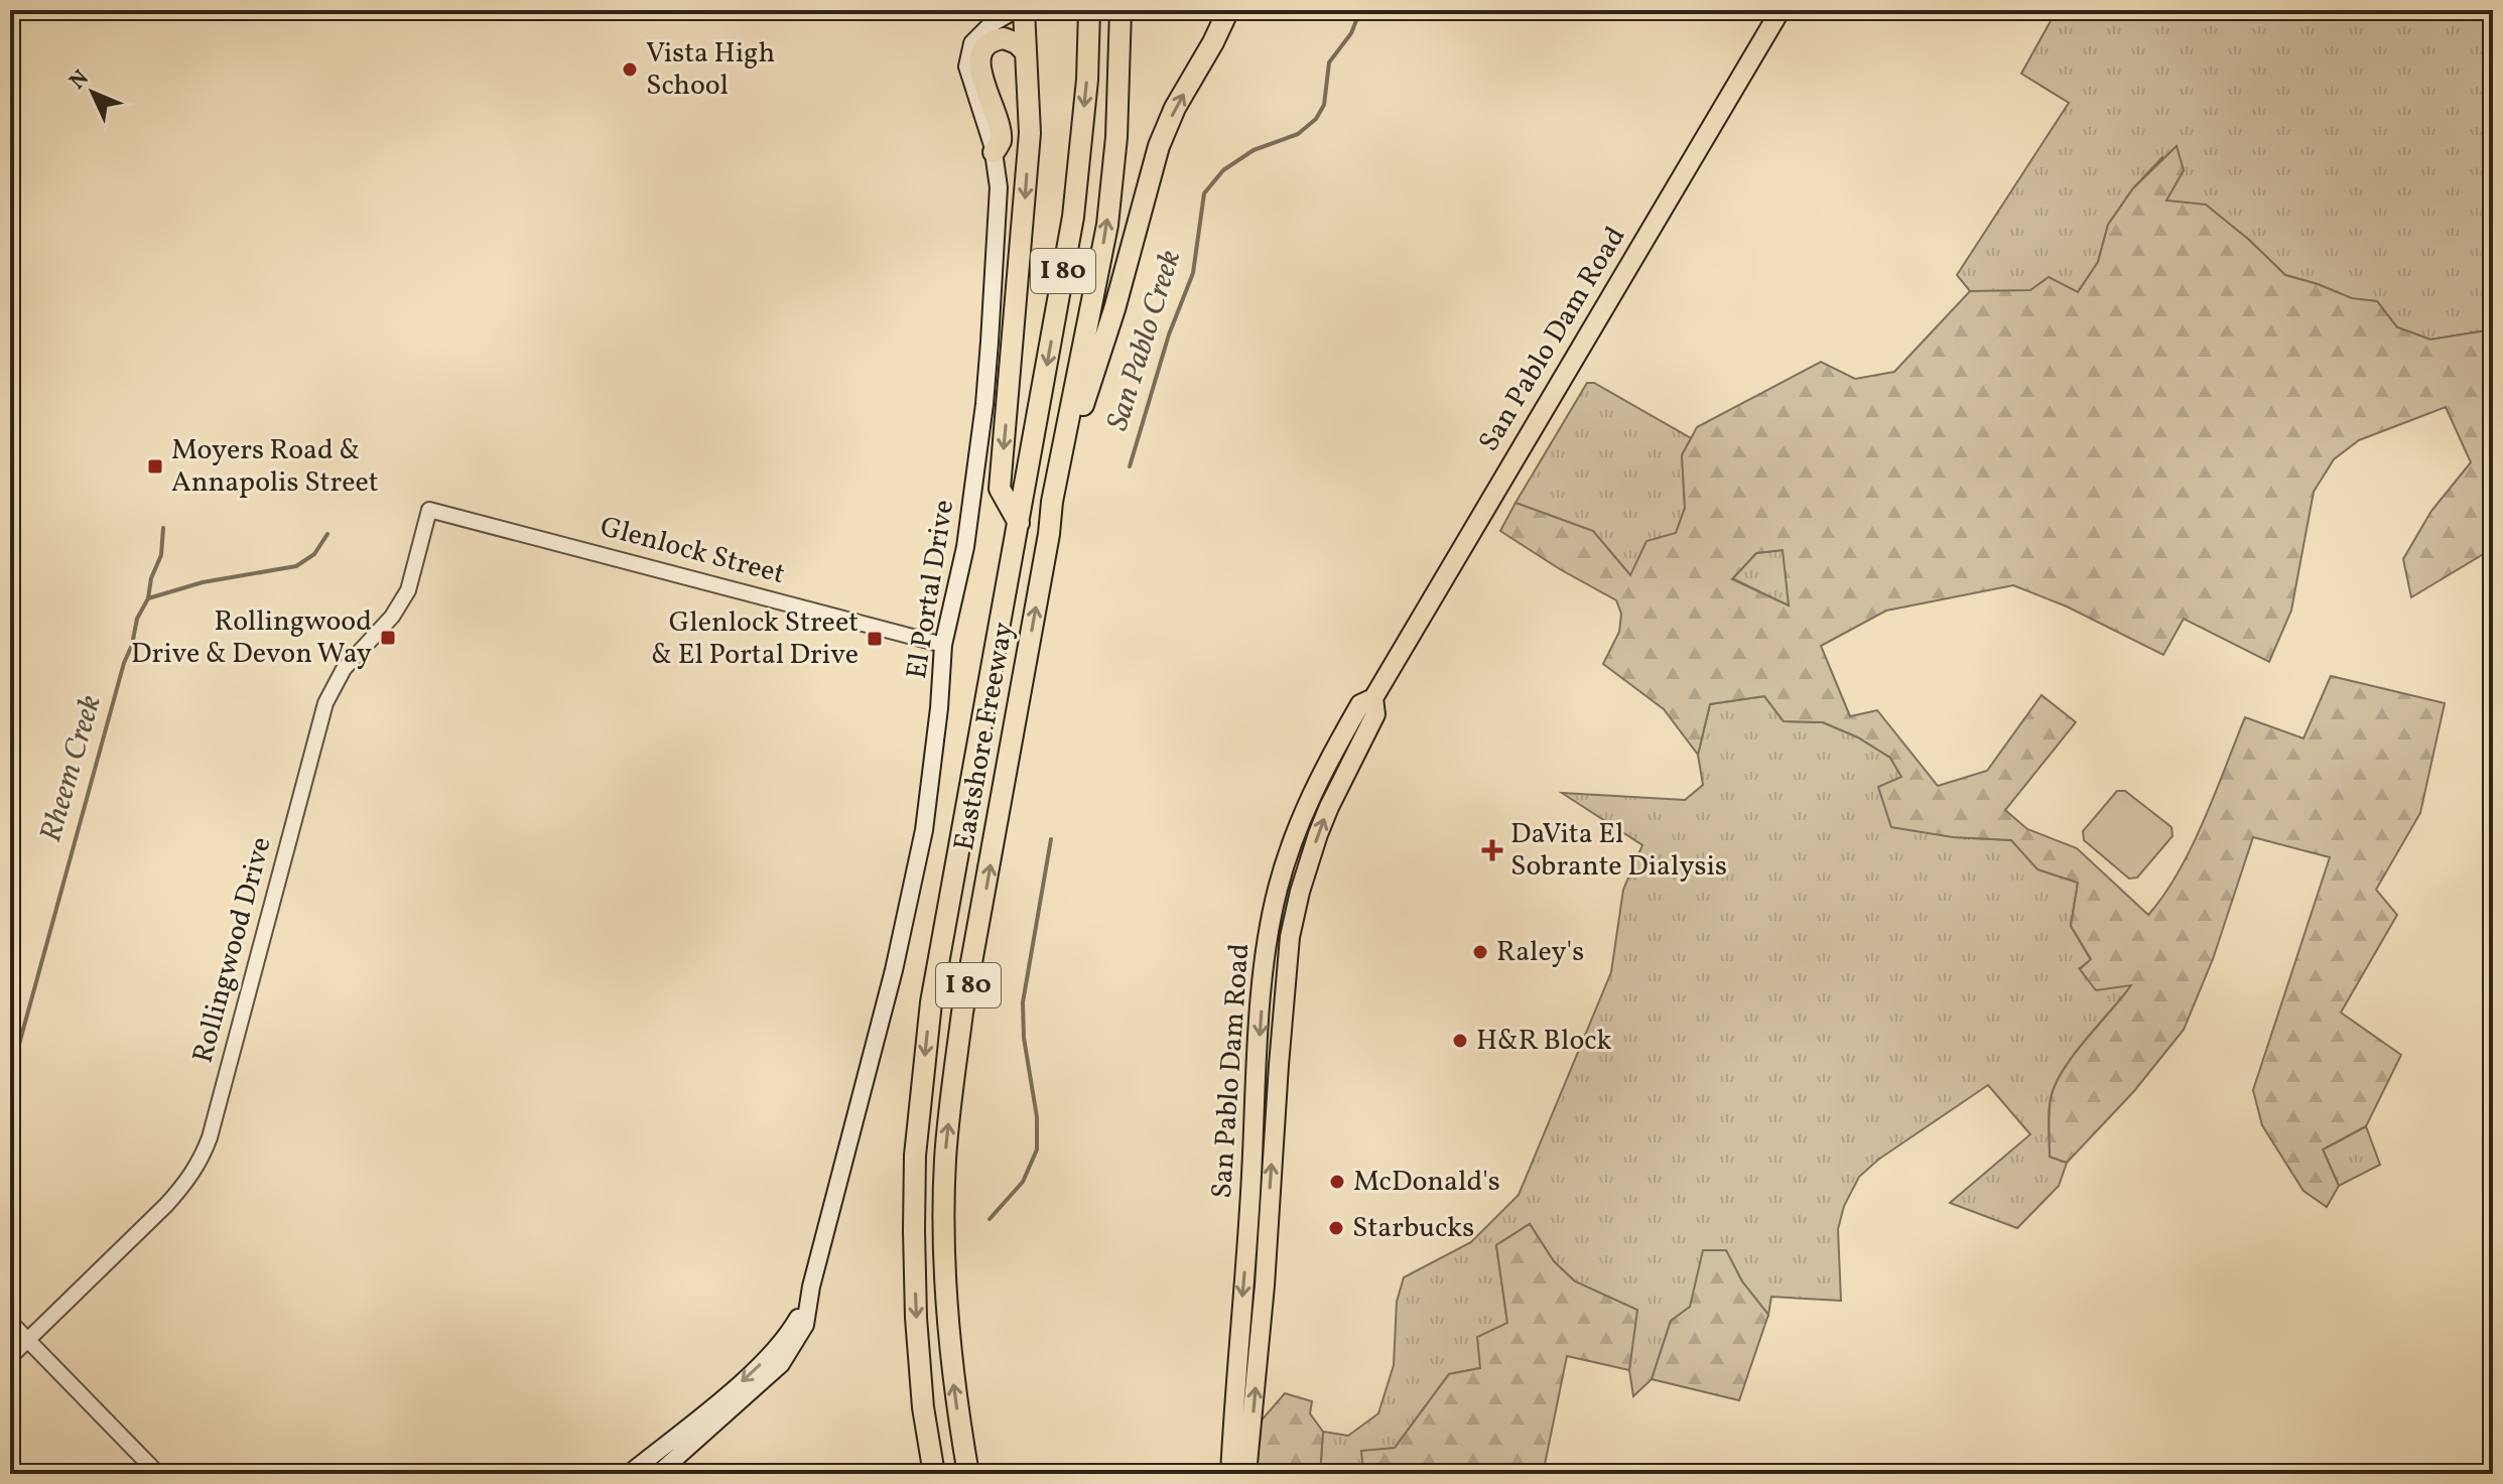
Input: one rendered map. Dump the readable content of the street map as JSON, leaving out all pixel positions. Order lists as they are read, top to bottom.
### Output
{
  "streets": {
    "highway": ["I 80", "Eastshore Freeway"],
    "main road": ["San Pablo Dam Road", "El Portal Drive"],
    "street": ["Glenlock Street", "Rollingwood Drive"]
  },
  "crossings": [
    ["Glenlock Street", "El Portal Drive"],
    ["Glenlock Street", "Rollingwood Drive"]
  ],
  "water": ["San Pablo Creek", "Rheem Creek"],
  "places": {
    "other": [
      "Vista High School",
      "Raley's",
      "H&R Block",
      "McDonald's",
      "Starbucks"
    ],
    "transit": ["Moyers Road & Annapolis Street", "Rollingwood Drive & Devon Way", "Glenlock Street & El Portal Drive"],
    "health": ["DaVita El Sobrante Dialysis"]
  },
  "north": "top left"
}
